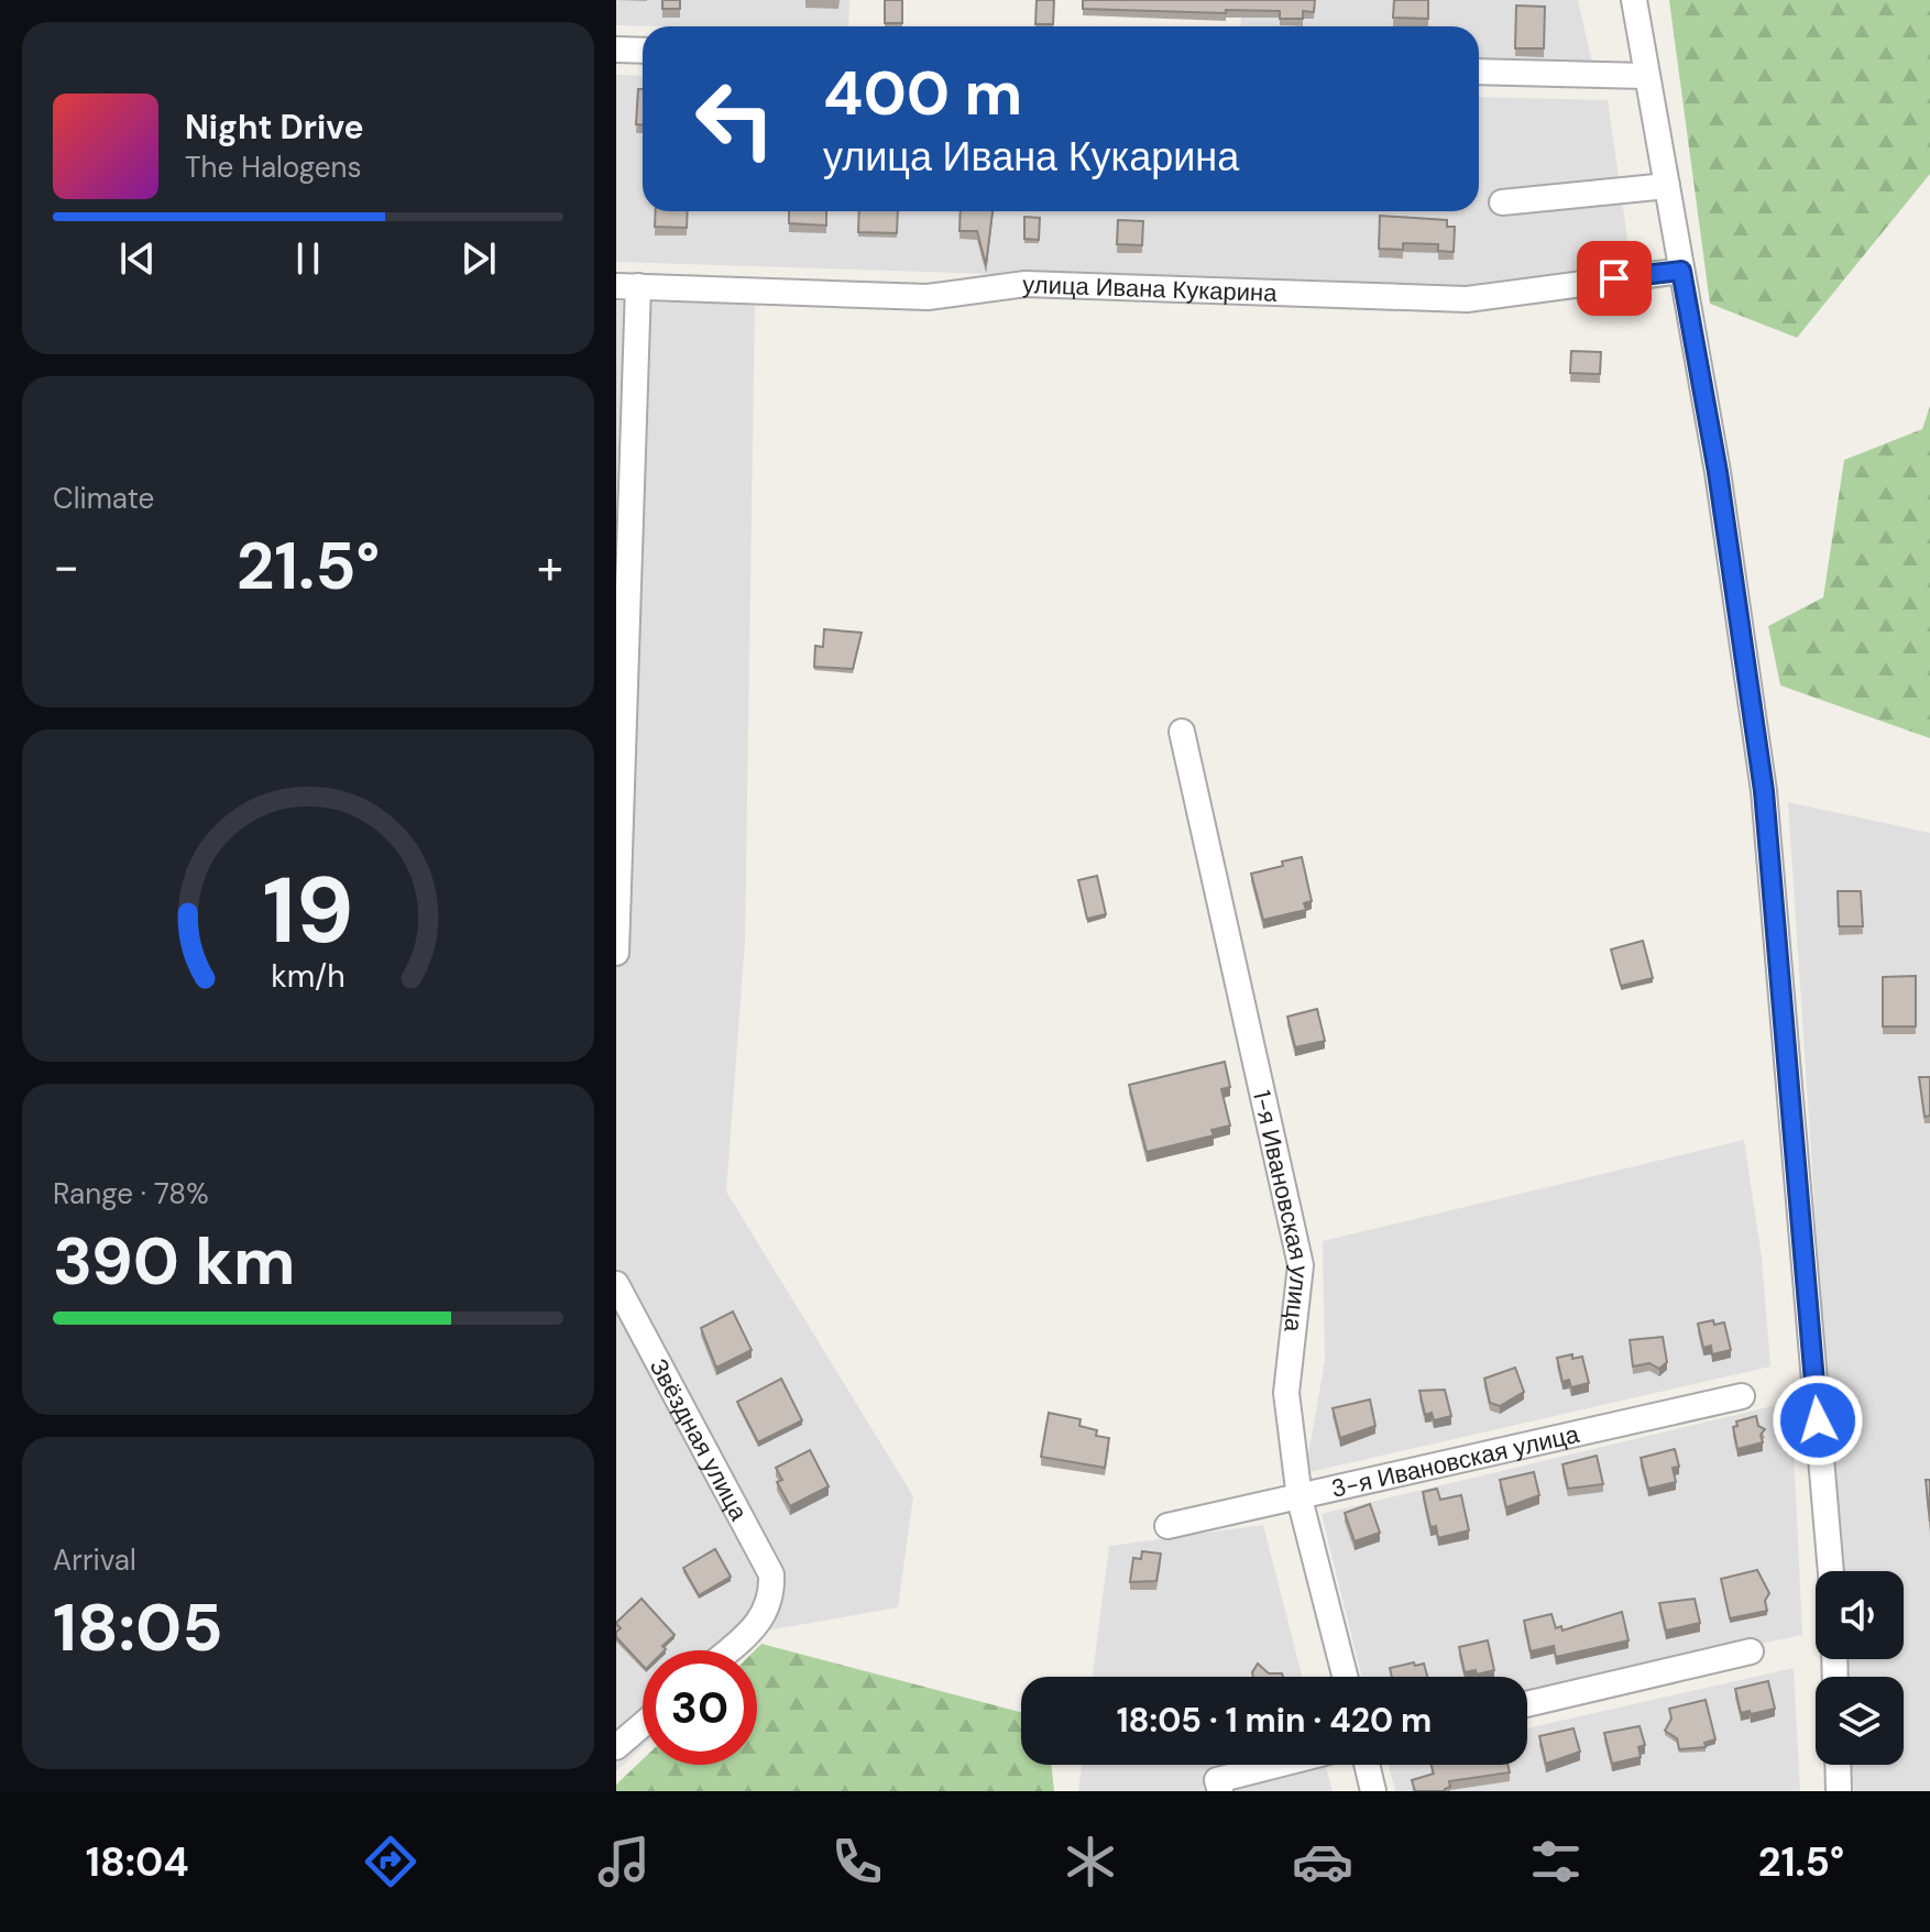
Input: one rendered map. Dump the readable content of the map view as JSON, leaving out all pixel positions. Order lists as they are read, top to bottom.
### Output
{
  "streets": {
    "street": [
      "улица Ивана Кукарина",
      "1-я Ивановская улица",
      "Звёздная улица",
      "3-я Ивановская улица"
    ]
  },
  "crossings": [
    ["1-я Ивановская улица", "3-я Ивановская улица"]
  ],
  "page": {
    "turn": ["400 m", "улица Ивана Кукарина"],
    "song": ["Night Drive", "The Halogens"],
    "tile": [
      "Climate",
      ["Range · 78%", "390 km"],
      ["Arrival", "18:05"]
    ],
    "heat": ["−", "21.5°", "+"],
    "limit": "30",
    "trip": "18:05 · 1 min · 420 m",
    "tabs": ["18:04", "21.5°"],
    "gauge": ["19", "km/h"]
  }
}
